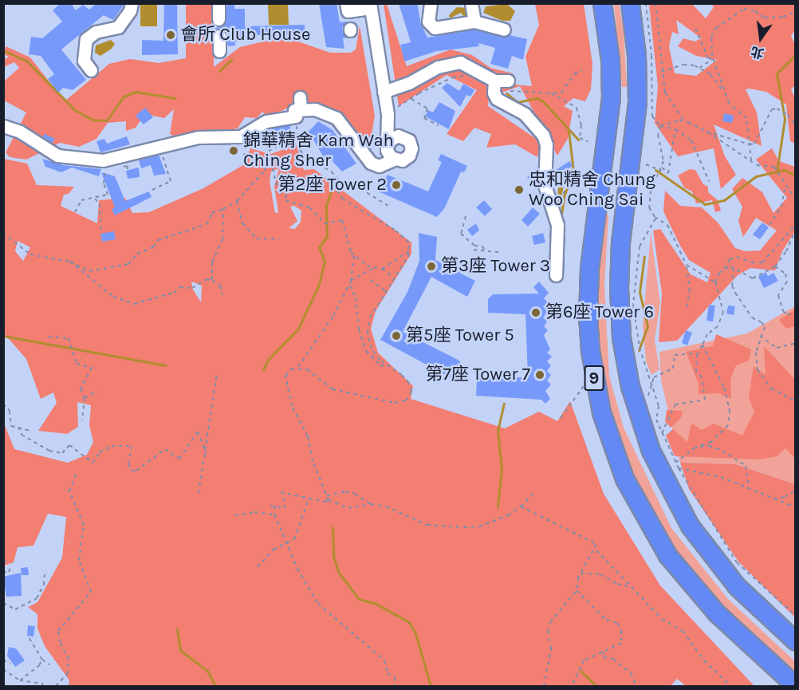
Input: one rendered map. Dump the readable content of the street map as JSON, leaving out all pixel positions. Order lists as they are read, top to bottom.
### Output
{
  "streets": {
    "highway": ["9"]
  },
  "places": [
    "會所 Club House",
    "錦華精舍 Kam Wah Ching Sher",
    "第2座 Tower 2",
    "忠和精舍 Chung Woo Ching Sai",
    "第3座 Tower 3",
    "第6座 Tower 6",
    "第5座 Tower 5",
    "第7座 Tower 7"
  ],
  "north": "bottom"
}
